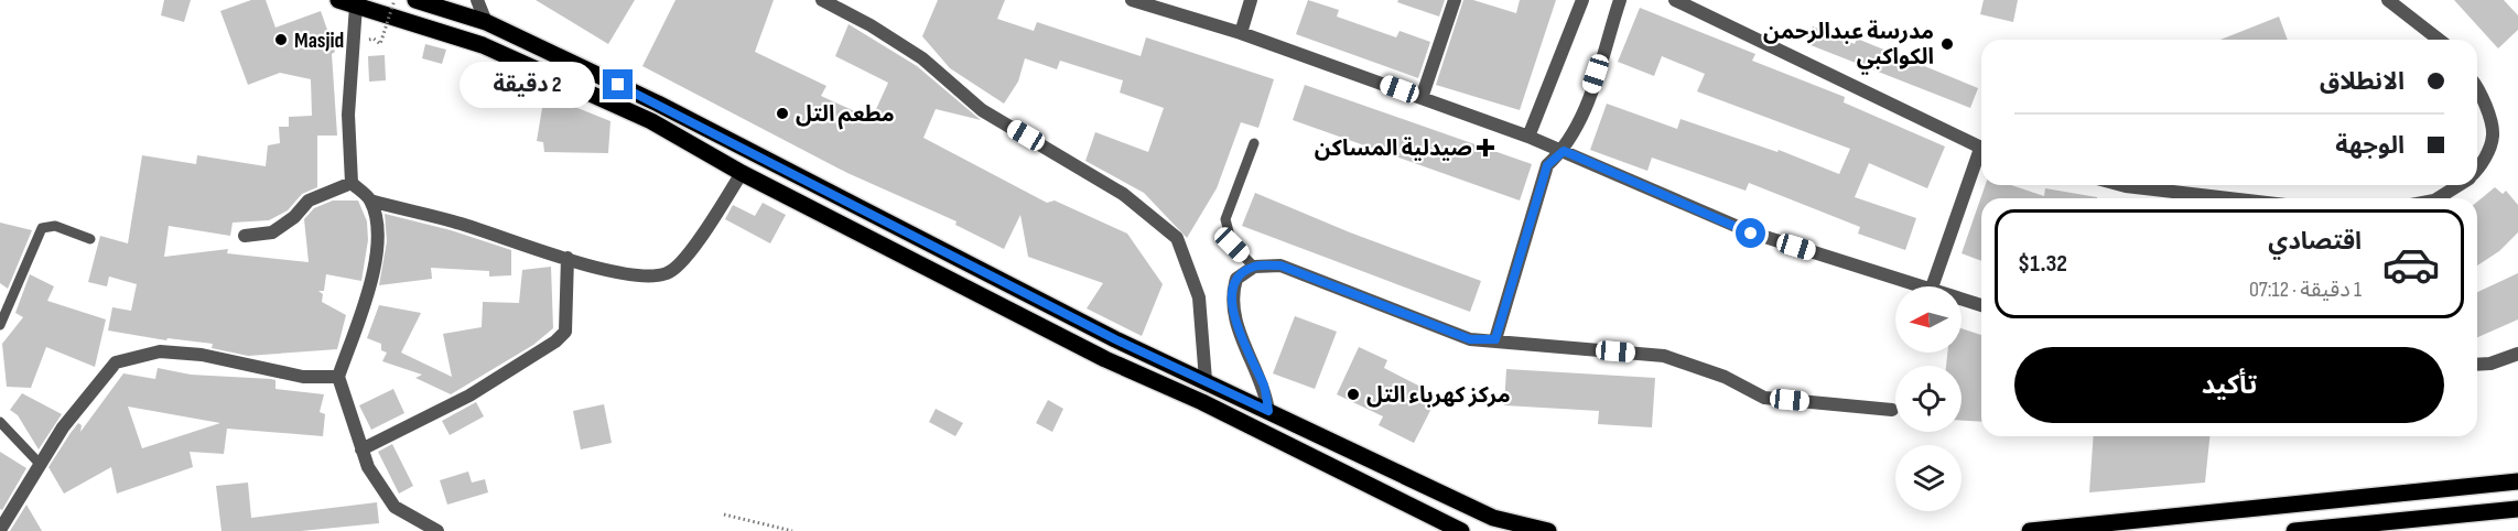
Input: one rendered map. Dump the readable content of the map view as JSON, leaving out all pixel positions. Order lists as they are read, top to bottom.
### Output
{
  "places": {
    "other": [
      "Masjid",
      "مدرسة عبدالرحمن الكواكبي",
      "مطعم التل",
      "مركز كهرباء التل"
    ],
    "health": ["صيدلية المساكن"]
  },
  "north": "left",
  "page": {
    "banner": ["الانطلاق", "الوجهة"],
    "bubble": "2 دقيقة",
    "list": [
      {
        "name": "اقتصادي",
        "note": "1 دقيقة · 07:12",
        "value": "$1.32"
      }
    ],
    "buttons": "تأكيد"
  }
}
